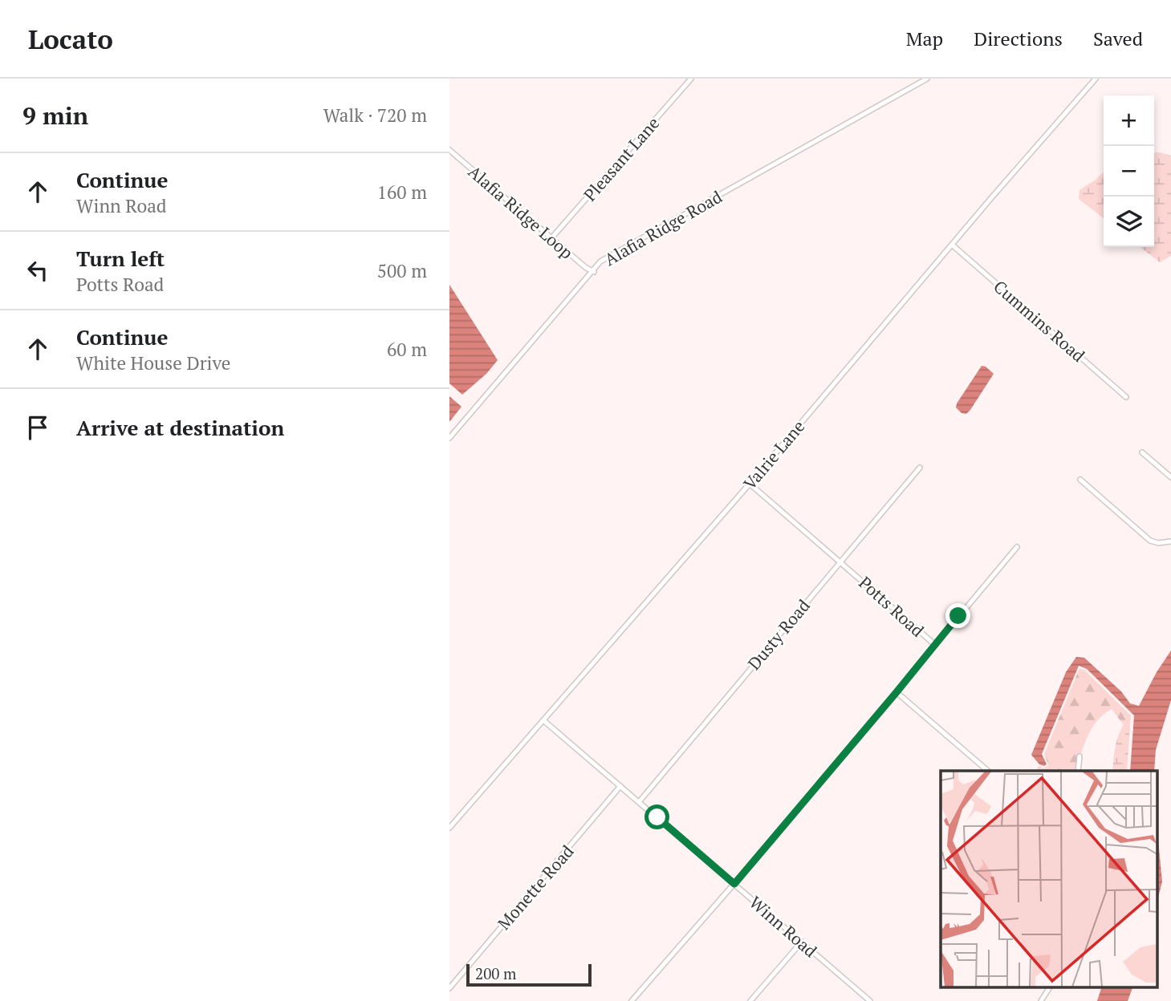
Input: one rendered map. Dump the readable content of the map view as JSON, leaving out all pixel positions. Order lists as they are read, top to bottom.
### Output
{
  "streets": {
    "street": [
      "Pleasant Lane",
      "Alafia Ridge Loop",
      "Alafia Ridge Road",
      "Cummins Road",
      "Valrie Lane",
      "Potts Road",
      "Dusty Road",
      "Monette Road",
      "Winn Road"
    ]
  },
  "crossings": [
    ["Pleasant Lane", "Alafia Ridge Loop"],
    ["Alafia Ridge Loop", "Alafia Ridge Road"],
    ["Cummins Road", "Valrie Lane"],
    ["Valrie Lane", "Potts Road"],
    ["Valrie Lane", "Winn Road"],
    ["Potts Road", "Dusty Road"],
    ["Potts Road", "Winn Road"],
    ["Dusty Road", "Winn Road"],
    ["Monette Road", "Winn Road"]
  ],
  "scale_bar": "200 m",
  "page": {
    "header": "Locato",
    "nav": ["Map", "Directions", "Saved"],
    "heading": ["9 min", "Walk · 720 m"],
    "map_buttons": ["+", "−"],
    "list": [
      ["Continue", "Winn Road", "160 m"],
      ["Turn left", "Potts Road", "500 m"],
      ["Continue", "White House Drive", "60 m"],
      "Arrive at destination"
    ],
    "scale": "200 m"
  }
}
